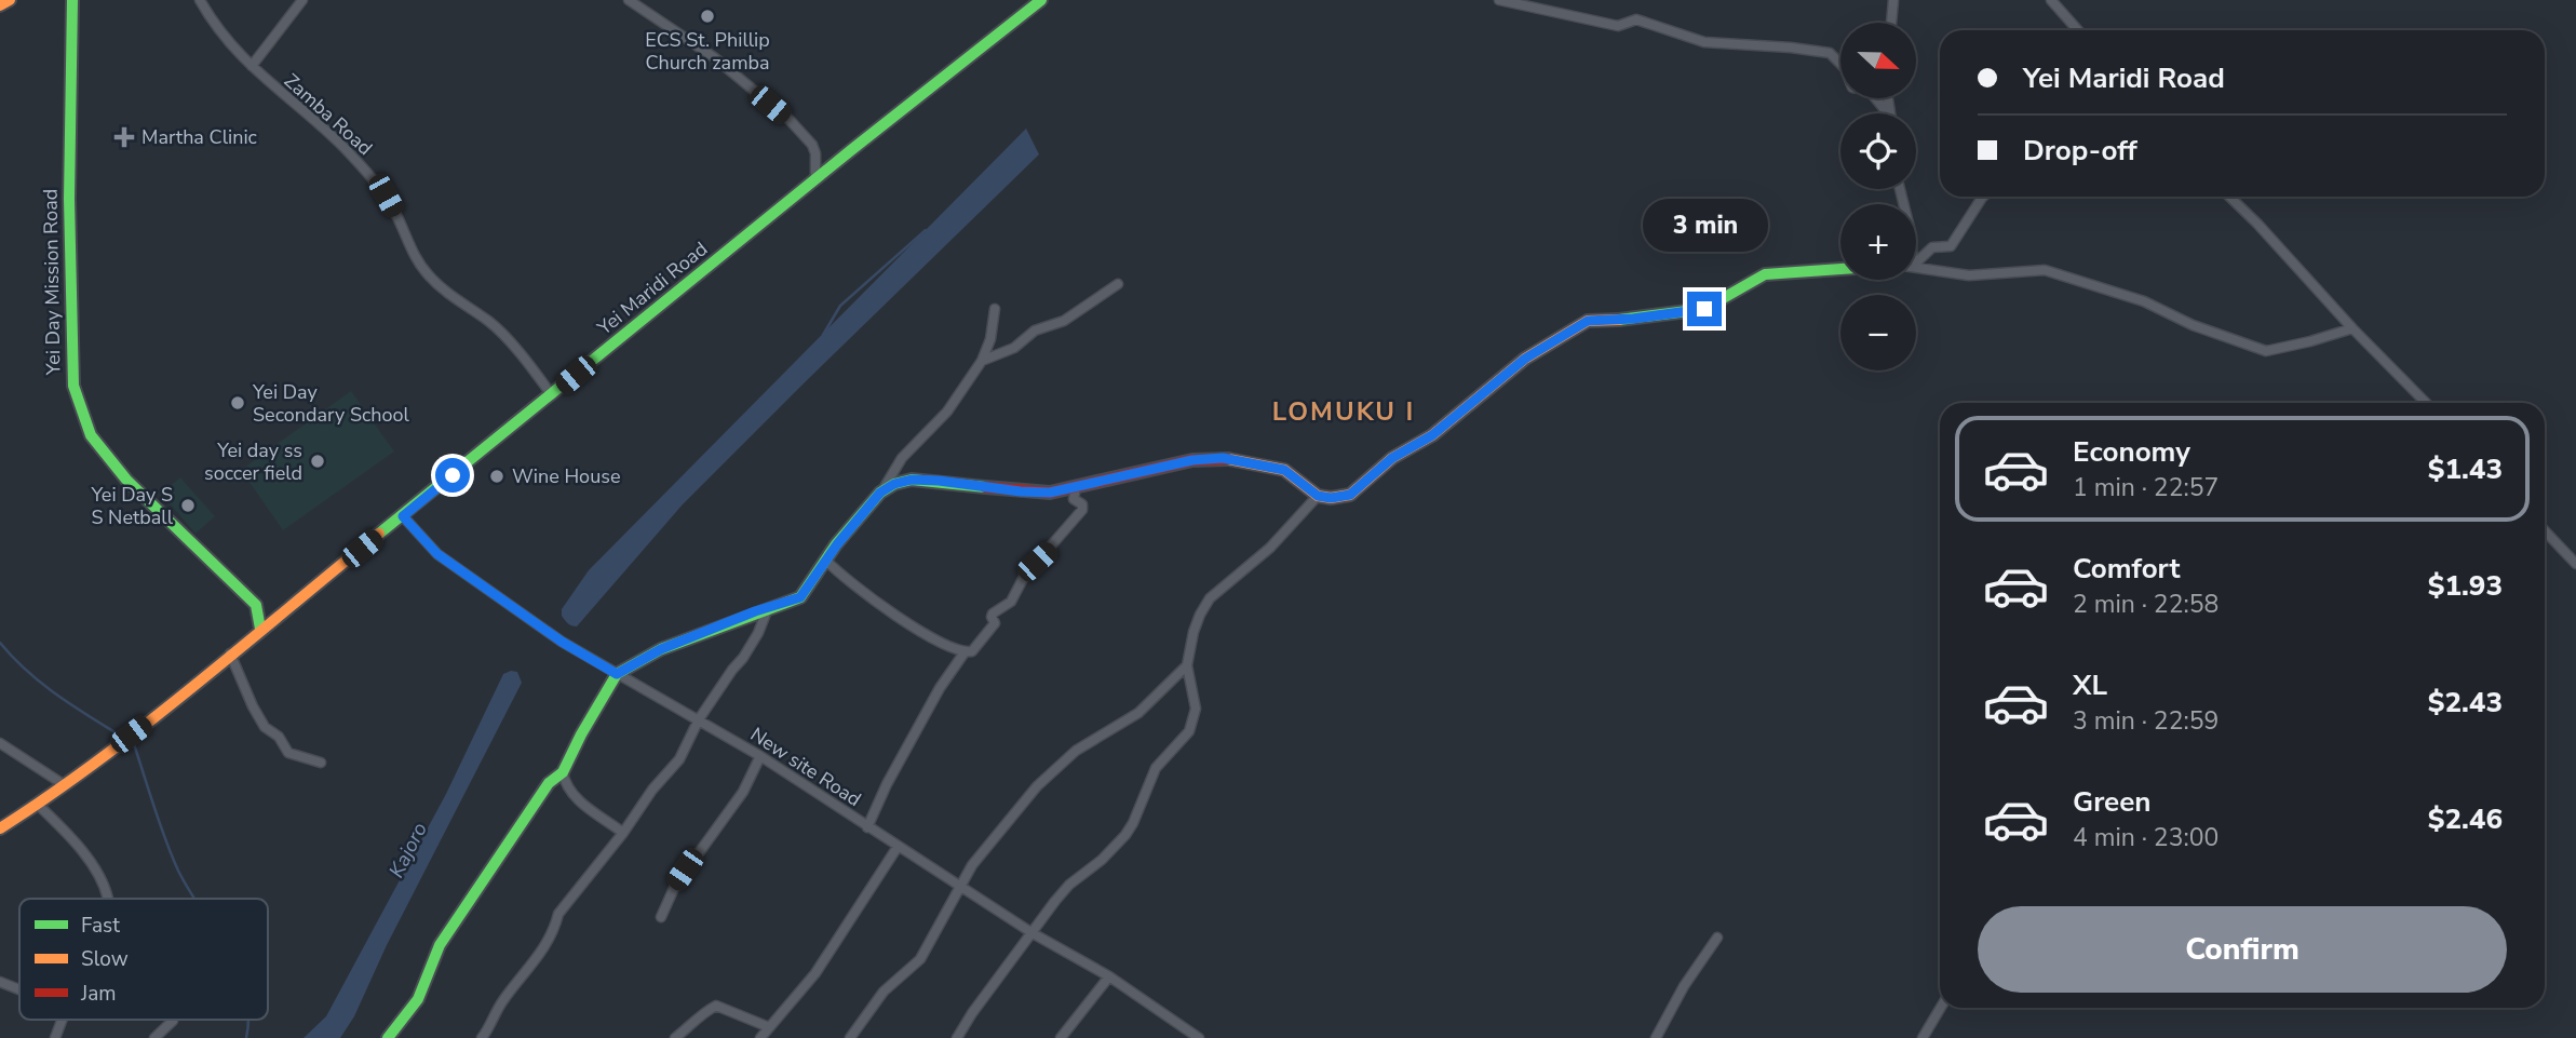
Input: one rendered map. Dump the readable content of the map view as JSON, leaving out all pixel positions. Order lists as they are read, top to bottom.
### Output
{
  "streets": {
    "street": [
      "Zamba Road",
      "Yei Day Mission Road",
      "Yei Maridi Road",
      "New site Road"
    ]
  },
  "crossings": [
    ["Zamba Road", "Yei Maridi Road"],
    ["Yei Day Mission Road", "Yei Maridi Road"],
    ["Yei Maridi Road", "New site Road"]
  ],
  "districts": ["LOMUKU I"],
  "water": ["Kajoro"],
  "places": {
    "other": [
      "ECS St. Phillip Church zamba",
      "Yei Day Secondary School",
      "Yei day ss soccer field",
      "Wine House",
      "Yei Day S S Netball"
    ],
    "health": ["Martha Clinic"]
  },
  "legend": ["Fast", "Slow", "Jam"],
  "north": "right",
  "page": {
    "map_buttons": ["+", "−"],
    "banner": ["Yei Maridi Road", "Drop-off"],
    "bubble": "3 min",
    "list": [
      {
        "name": "Economy",
        "note": "1 min · 22:57",
        "value": "$1.43"
      },
      {
        "name": "Comfort",
        "note": "2 min · 22:58",
        "value": "$1.93"
      },
      {
        "name": "XL",
        "note": "3 min · 22:59",
        "value": "$2.43"
      },
      {
        "name": "Green",
        "note": "4 min · 23:00",
        "value": "$2.46"
      }
    ],
    "buttons": "Confirm"
  }
}
